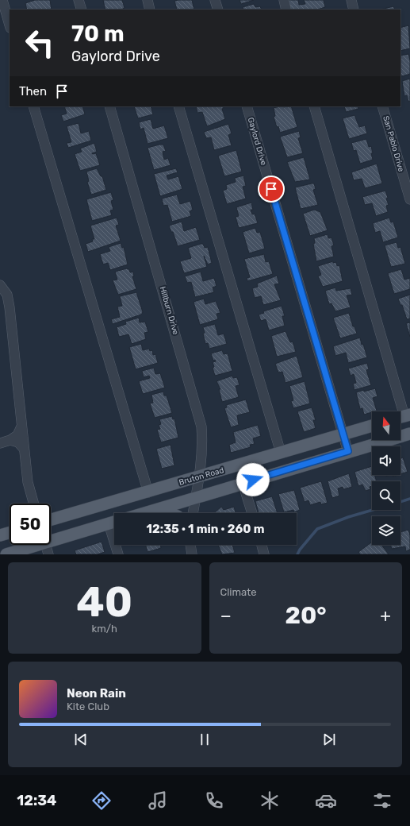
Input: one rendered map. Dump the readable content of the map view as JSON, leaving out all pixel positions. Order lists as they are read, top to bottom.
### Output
{
  "streets": {
    "main road": ["Bruton Road"],
    "street": ["Gaylord Drive", "San Pablo Drive", "Hillburn Drive"]
  },
  "crossings": [
    ["Gaylord Drive", "Bruton Road"],
    ["Hillburn Drive", "Bruton Road"]
  ],
  "north": "top",
  "page": {
    "turn": ["70 m", "Gaylord Drive"],
    "then": "Then",
    "limit": "50",
    "trip": "12:35 · 1 min · 260 m",
    "tile": [
      ["40", "km/h"],
      "Climate"
    ],
    "heat": ["−", "20°", "+"],
    "song": ["Neon Rain", "Kite Club"],
    "tabs": "12:34"
  }
}
